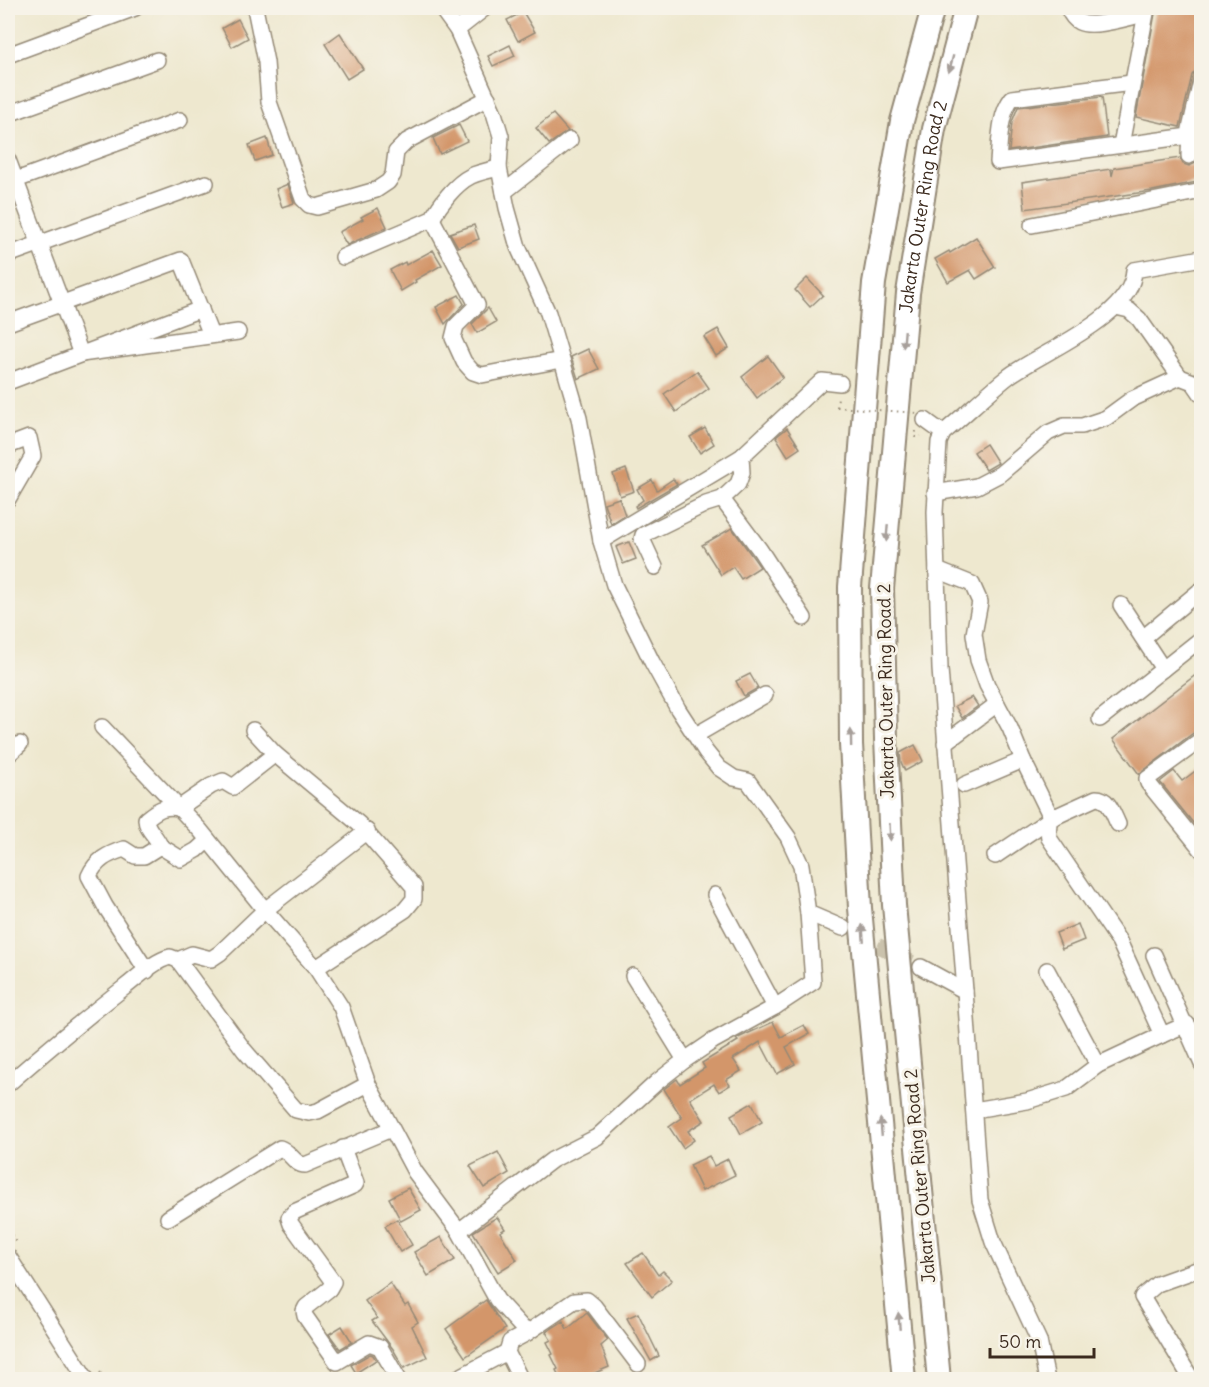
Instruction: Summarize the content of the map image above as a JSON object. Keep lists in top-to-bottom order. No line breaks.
{"streets":{"highway":["Jakarta Outer Ring Road 2"]},"scale_bar":"50 m"}
